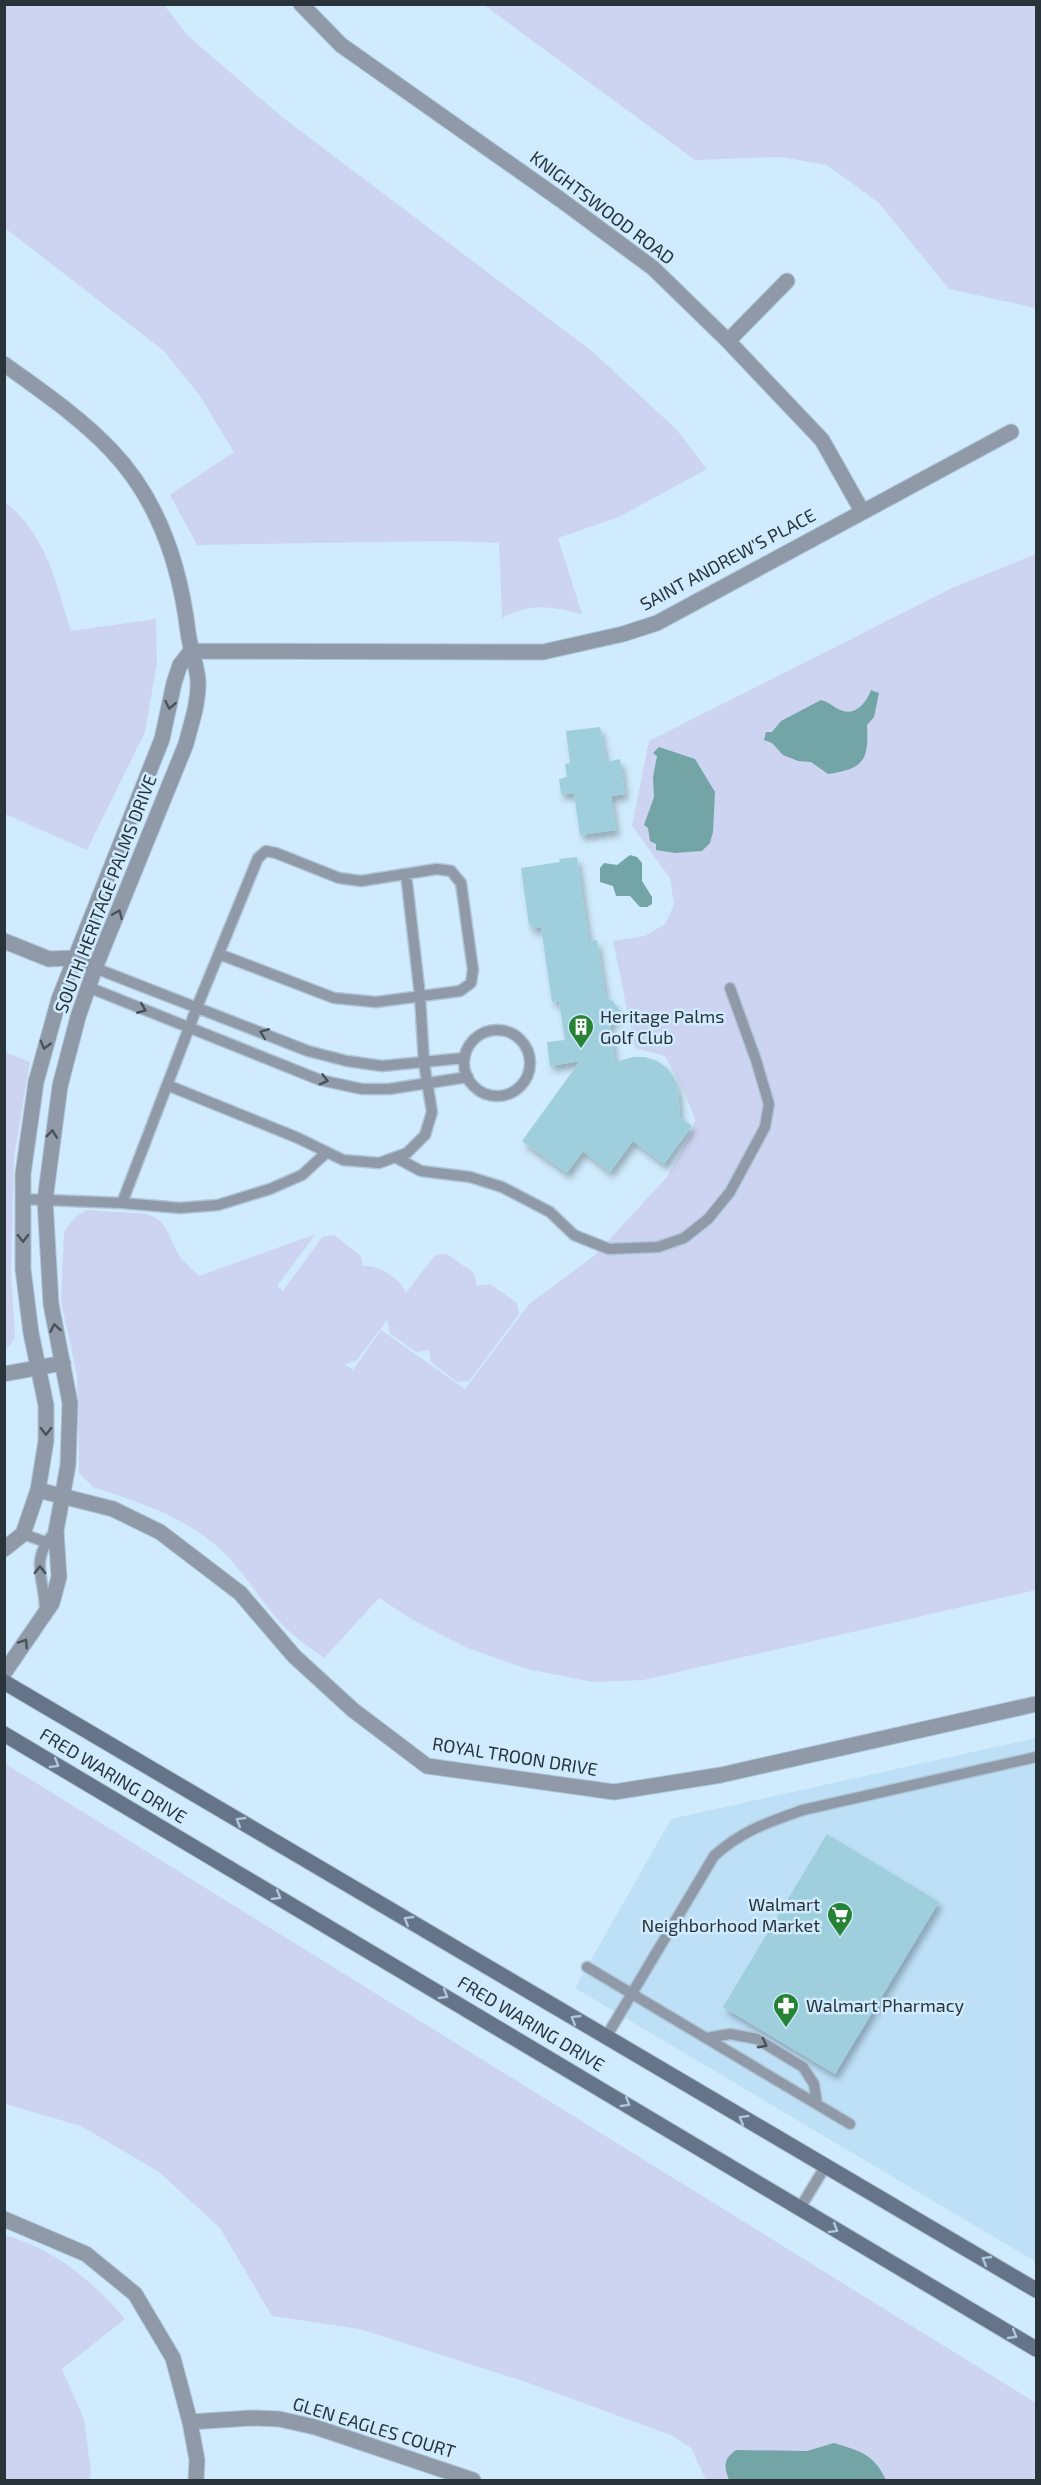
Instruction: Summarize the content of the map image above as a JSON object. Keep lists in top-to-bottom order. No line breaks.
{"streets":{"main road":["FRED WARING DRIVE"],"street":["KNIGHTSWOOD ROAD","SAINT ANDREW'S PLACE","SOUTH HERITAGE PALMS DRIVE","ROYAL TROON DRIVE","GLEN EAGLES COURT"]},"crossings":[["KNIGHTSWOOD ROAD","SAINT ANDREW'S PLACE"],["SAINT ANDREW'S PLACE","SOUTH HERITAGE PALMS DRIVE"],["SOUTH HERITAGE PALMS DRIVE","ROYAL TROON DRIVE"]],"places":{"building":["Heritage Palms Golf Club"],"supermarket":["Walmart Neighborhood Market"],"pharmacy":["Walmart Pharmacy"]}}
